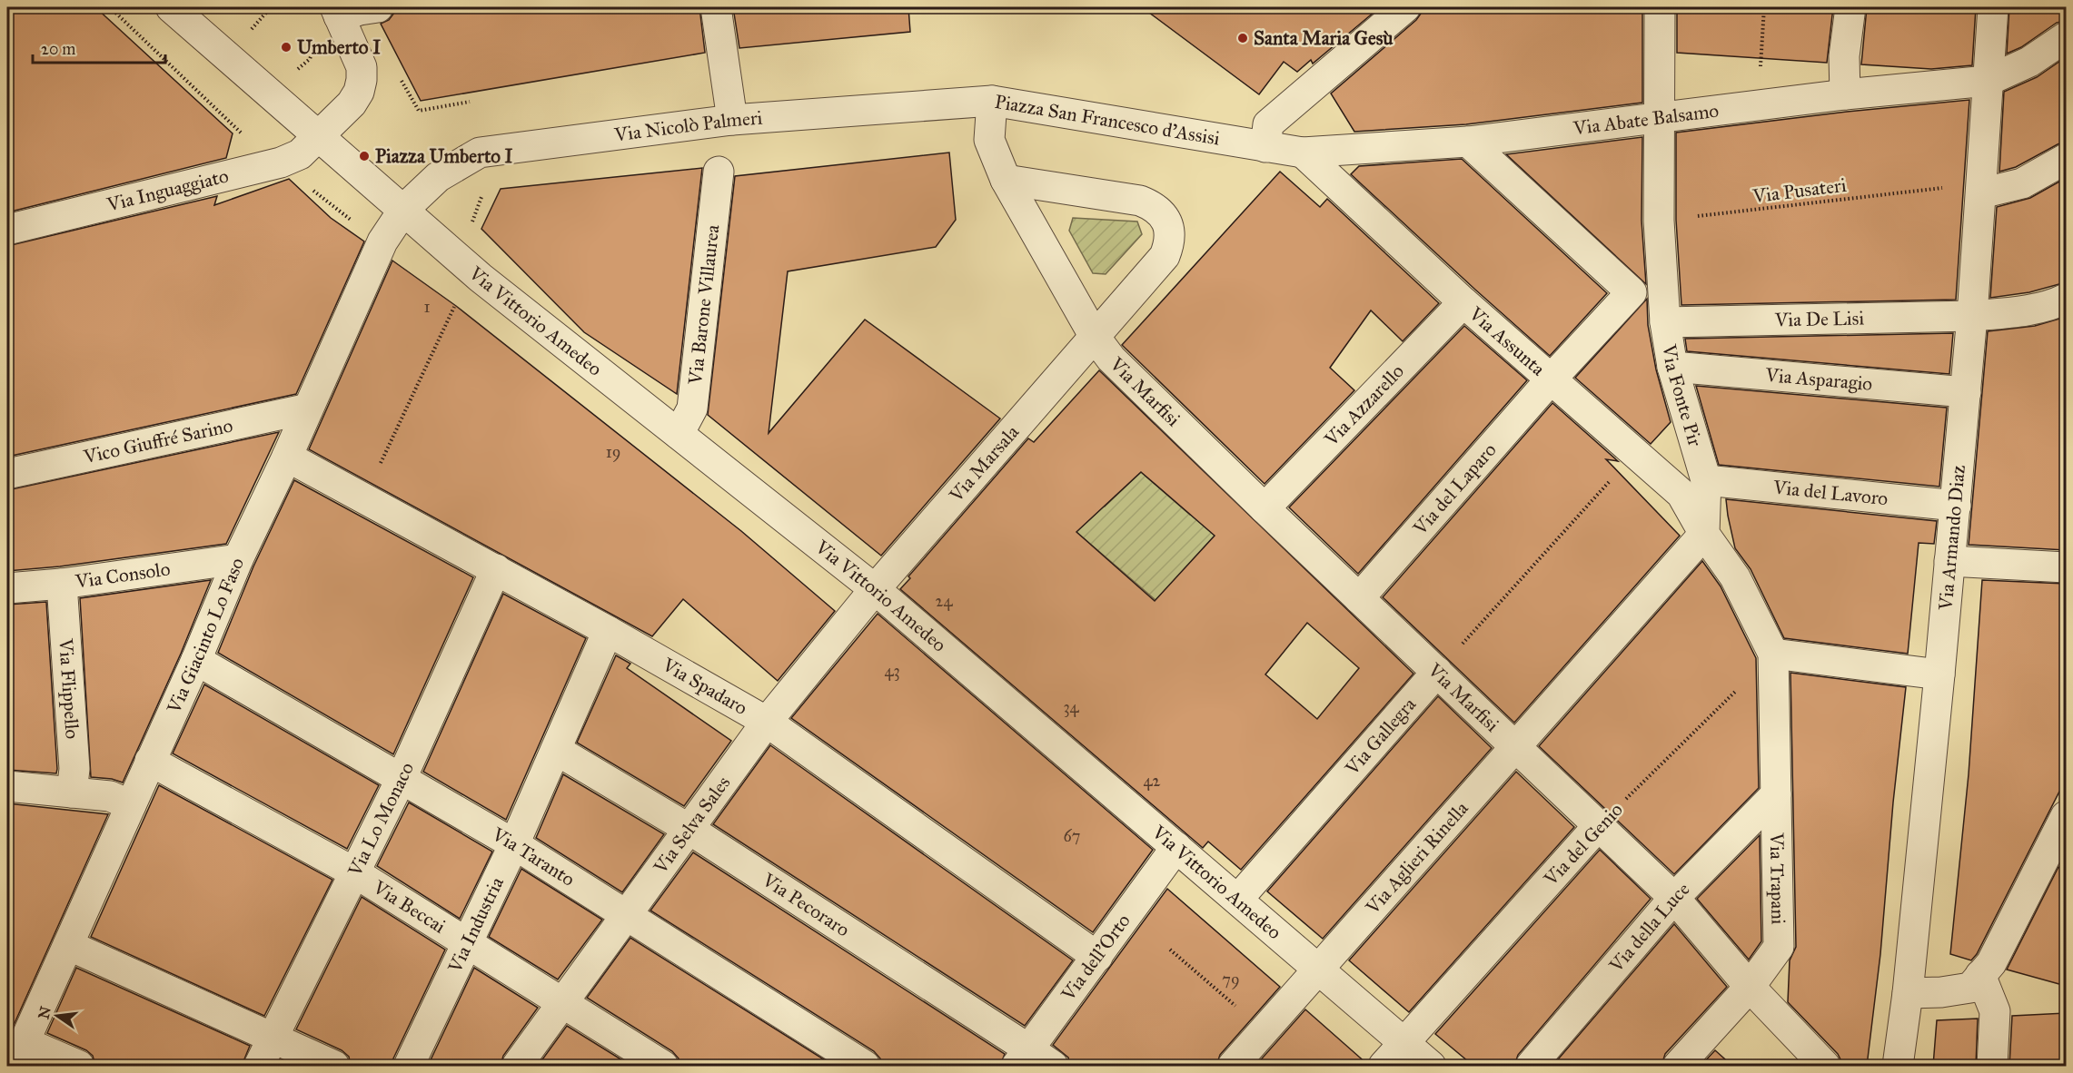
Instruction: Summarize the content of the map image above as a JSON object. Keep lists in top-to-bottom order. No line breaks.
{"streets":{"street":["Via Abate Balsamo","Piazza San Francesco d'Assisi","Via Nicolò Palmeri","Via Inguaggiato","Via Barone Villaurea","Via De Lisi","Via Vittorio Amedeo","Via Assunta","Via Asparagio","Via Marfisi","Via Fonte Pir","Via Azzarello","Vico Giuffré Sarino","Via Marsala","Via del Laparo","Via del Lavoro","Via Armando Diaz","Via Consolo","Via Giacinto Lo Faso","Via Spadaro","Via Flippello","Via Gallegra","Via Lo Monaco","Via Selva Sales","Via del Genio","Via Taranto","Via Aglieri Rinella","Via Trapani","Via Pecoraro","Via Beccai","Via Industria","Via della Luce","Via dell'Orto"],"path":["Via Pusateri"]},"crossings":[["Via Abate Balsamo","Piazza San Francesco d'Assisi"],["Via Abate Balsamo","Via Assunta"],["Via Abate Balsamo","Via Fonte Pir"],["Via Abate Balsamo","Via del Laparo"],["Via Abate Balsamo","Via Armando Diaz"],["Piazza San Francesco d'Assisi","Via Nicolò Palmeri"],["Piazza San Francesco d'Assisi","Via Assunta"],["Piazza San Francesco d'Assisi","Via Marfisi"],["Piazza San Francesco d'Assisi","Via Marsala"],["Via Nicolò Palmeri","Via Vittorio Amedeo"],["Via Nicolò Palmeri","Via Giacinto Lo Faso"],["Via Inguaggiato","Via Vittorio Amedeo"],["Via Pusateri","Via Fonte Pir"],["Via Barone Villaurea","Via Vittorio Amedeo"],["Via De Lisi","Via Fonte Pir"],["Via De Lisi","Via Armando Diaz"],["Via Vittorio Amedeo","Via Marsala"],["Via Vittorio Amedeo","Via Giacinto Lo Faso"],["Via Vittorio Amedeo","Via Gallegra"],["Via Vittorio Amedeo","Via Selva Sales"],["Via Vittorio Amedeo","Via del Genio"],["Via Vittorio Amedeo","Via Aglieri Rinella"],["Via Vittorio Amedeo","Via dell'Orto"],["Via Assunta","Via Fonte Pir"],["Via Assunta","Via Azzarello"],["Via Assunta","Via del Laparo"],["Via Assunta","Via Aglieri Rinella"],["Via Asparagio","Via Fonte Pir"],["Via Asparagio","Via Armando Diaz"],["Via Marfisi","Via Azzarello"],["Via Marfisi","Via Marsala"],["Via Marfisi","Via del Laparo"],["Via Marfisi","Via Gallegra"],["Via Marfisi","Via del Genio"],["Via Marfisi","Via Aglieri Rinella"],["Via Marfisi","Via Trapani"],["Via Marfisi","Via della Luce"],["Via Fonte Pir","Via del Lavoro"],["Via Fonte Pir","Via Aglieri Rinella"],["Vico Giuffré Sarino","Via Giacinto Lo Faso"],["Via Marsala","Via Selva Sales"],["Via del Lavoro","Via Armando Diaz"],["Via Consolo","Via Giacinto Lo Faso"],["Via Consolo","Via Flippello"],["Via Giacinto Lo Faso","Via Spadaro"],["Via Giacinto Lo Faso","Via Taranto"],["Via Giacinto Lo Faso","Via Beccai"],["Via Spadaro","Via Lo Monaco"],["Via Spadaro","Via Selva Sales"],["Via Spadaro","Via Industria"],["Via Spadaro","Via dell'Orto"],["Via Lo Monaco","Via Taranto"],["Via Lo Monaco","Via Beccai"],["Via Selva Sales","Via Taranto"],["Via Selva Sales","Via Pecoraro"],["Via Selva Sales","Via Beccai"],["Via del Genio","Via Trapani"],["Via Taranto","Via Industria"],["Via Trapani","Via della Luce"],["Via Pecoraro","Via Industria"],["Via Pecoraro","Via dell'Orto"],["Via Beccai","Via Industria"]],"places":["Santa Maria Gesù","Umberto I","Piazza Umberto I"],"house_numbers":["1","19","24","43","34","42","67","79"],"scale_bar":"20 m","north":"left"}
